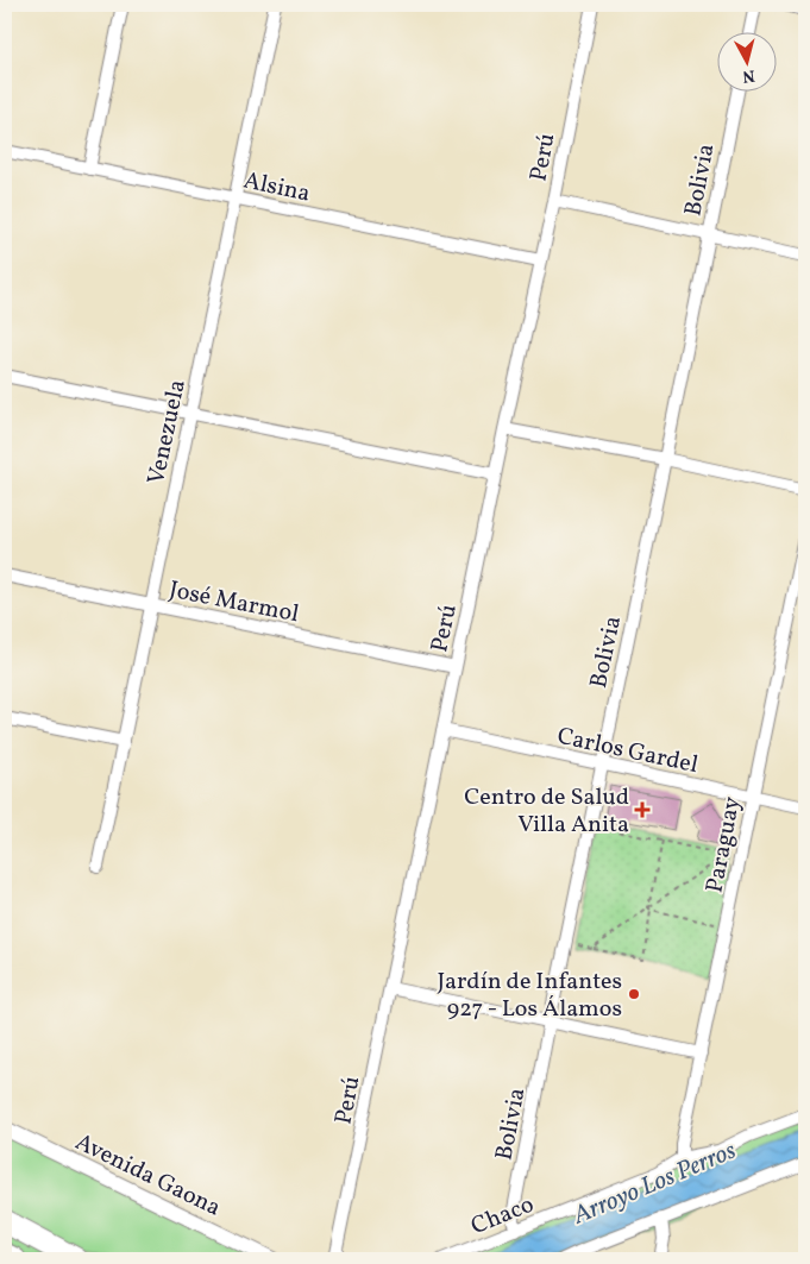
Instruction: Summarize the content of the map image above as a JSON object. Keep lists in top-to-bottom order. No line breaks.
{"streets":{"street":["Perú","Bolivia","Alsina","Venezuela","José Marmol","Carlos Gardel","Paraguay","Avenida Gaona","Chaco"]},"crossings":[["Perú","Alsina"],["Perú","José Marmol"],["Perú","Carlos Gardel"],["Bolivia","Carlos Gardel"],["Bolivia","Chaco"],["Alsina","Venezuela"],["Venezuela","José Marmol"],["Carlos Gardel","Paraguay"],["Paraguay","Chaco"]],"water":["Arroyo Los Perros"],"places":{"health":["Centro de Salud Villa Anita"],"other":["Jardín de Infantes 927 - Los Álamos"]},"north":"bottom"}
